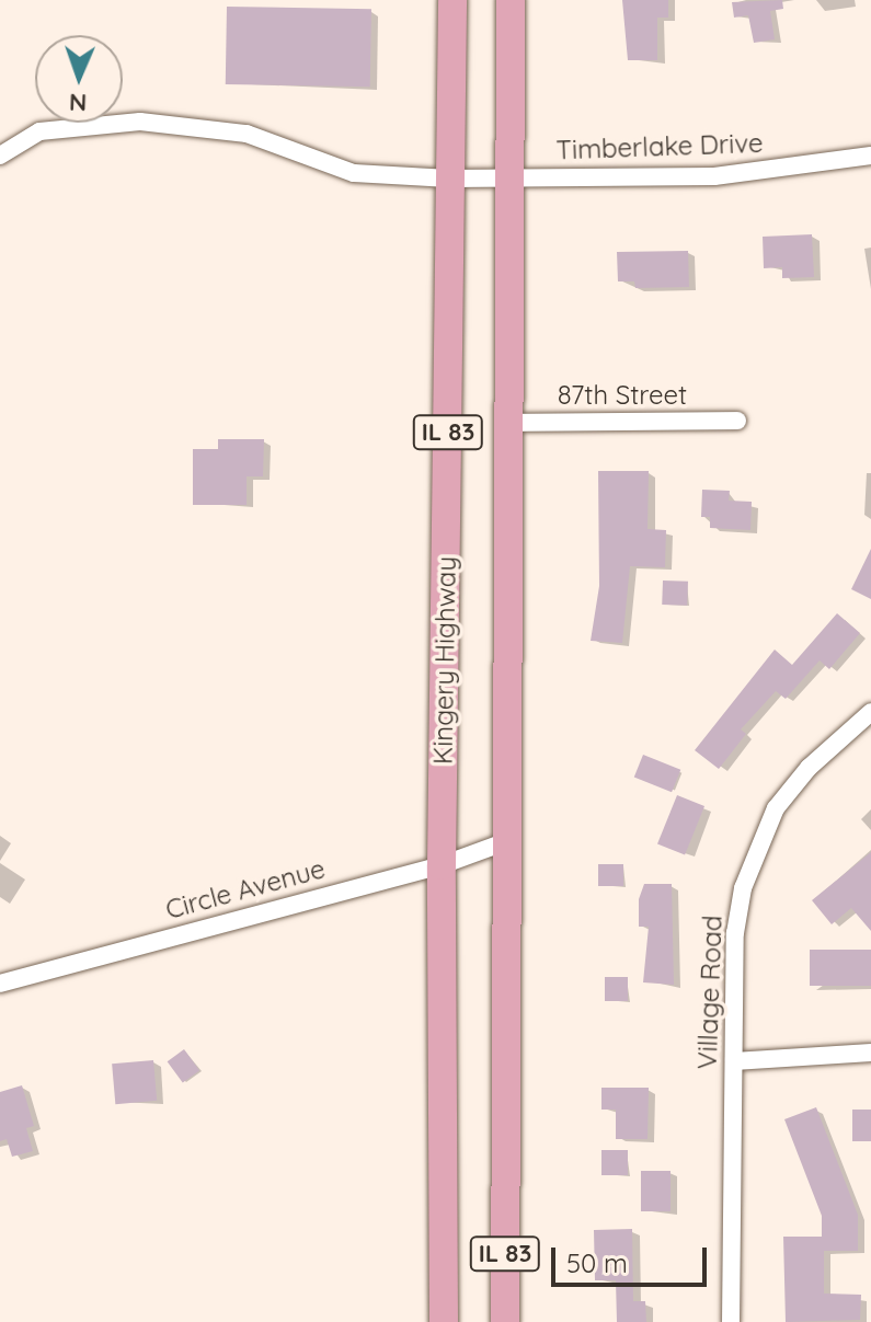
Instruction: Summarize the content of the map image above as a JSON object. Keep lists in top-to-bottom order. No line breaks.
{"streets":{"main road":["IL 83","Kingery Highway"],"street":["Timberlake Drive","87th Street","Circle Avenue","Village Road"]},"crossings":[["Timberlake Drive","IL 83"],["Timberlake Drive","Kingery Highway"],["87th Street","IL 83"],["IL 83","Circle Avenue"],["Kingery Highway","Circle Avenue"]],"scale_bar":"50 m","north":"bottom"}
